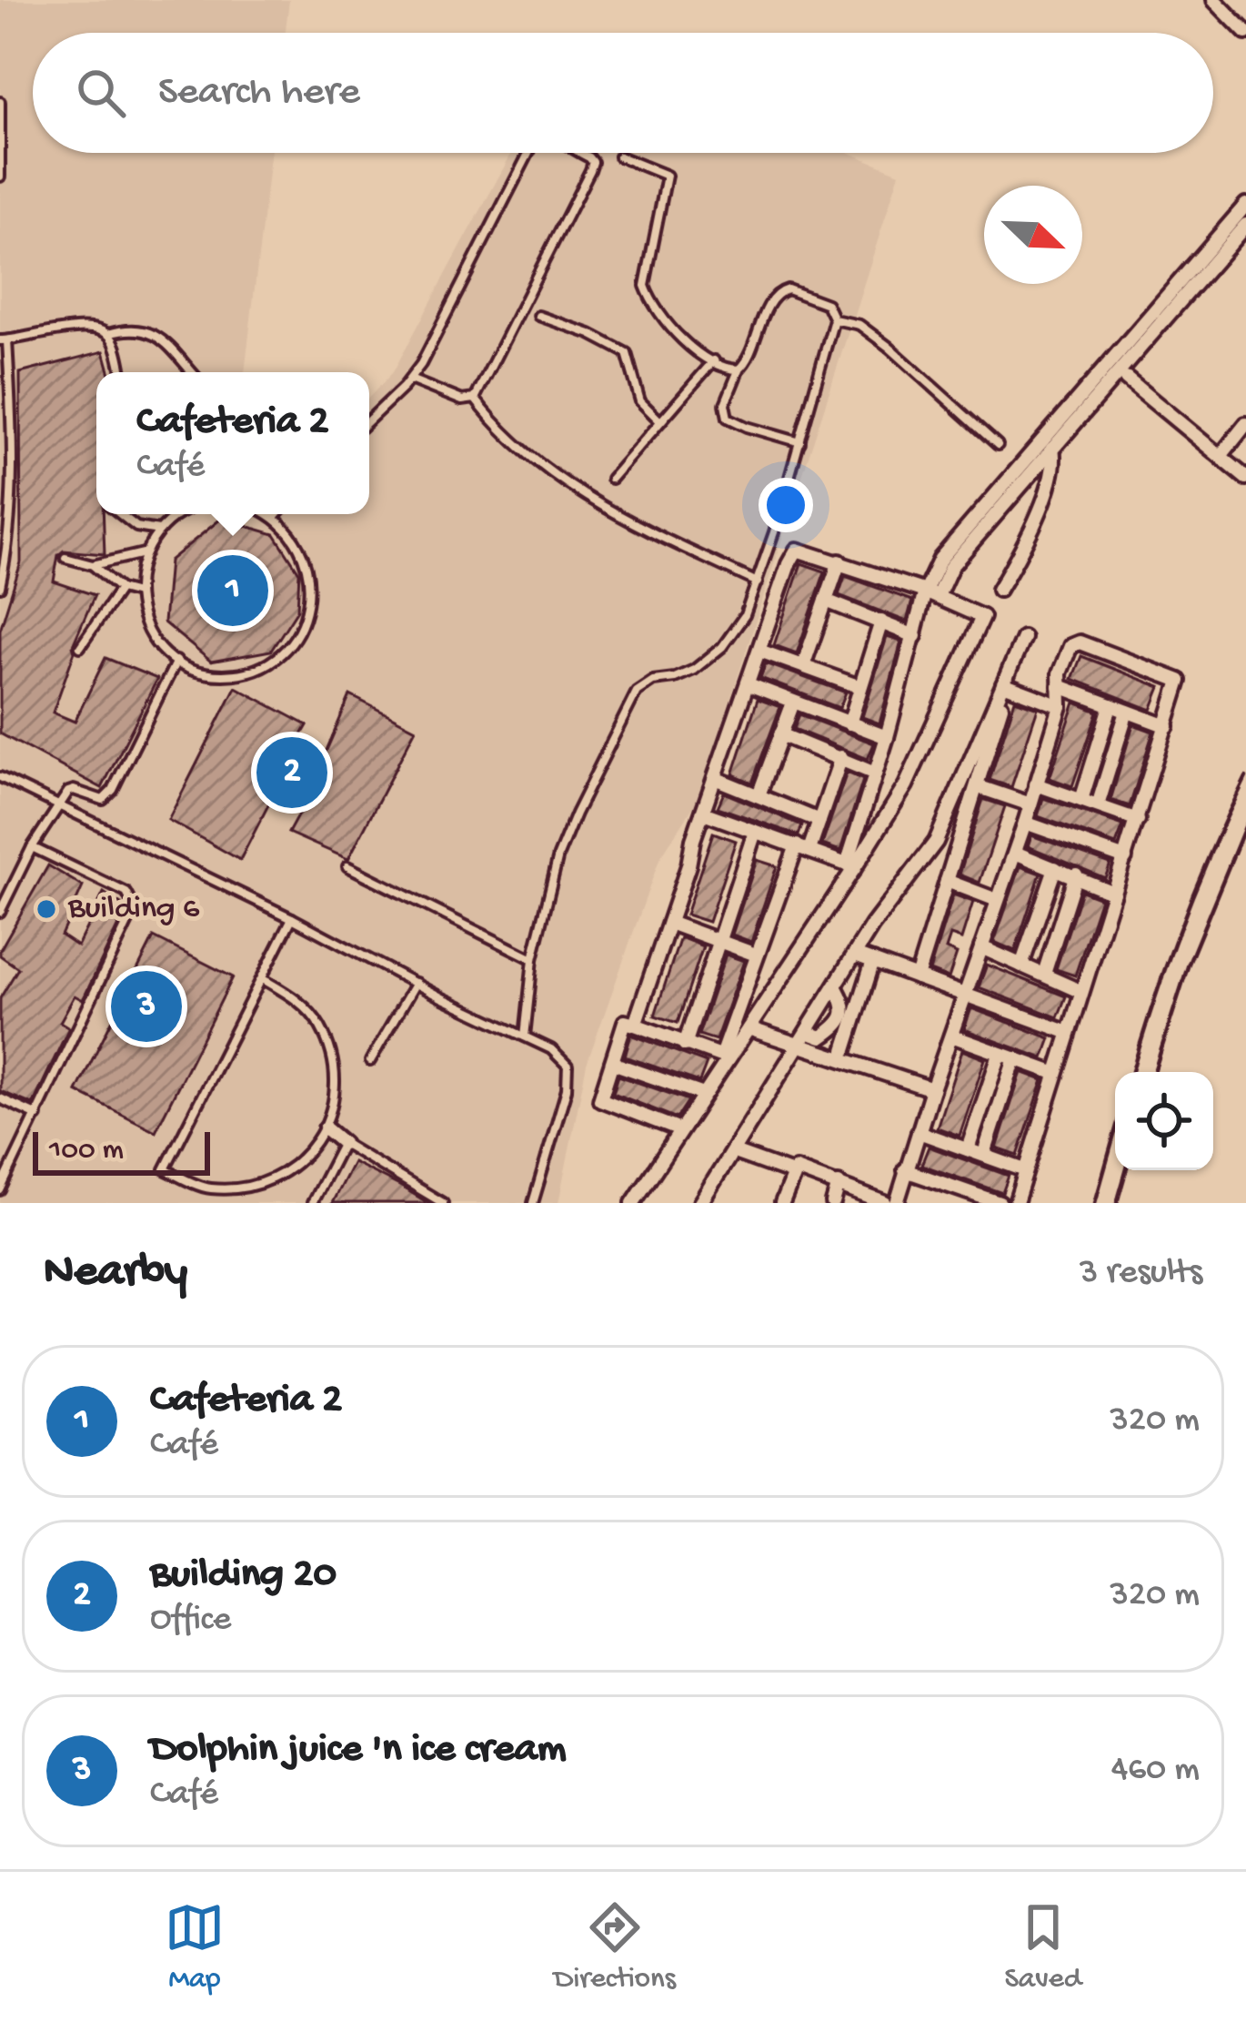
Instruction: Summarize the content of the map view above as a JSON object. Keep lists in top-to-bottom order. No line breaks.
{"places":["Building 6"],"scale_bar":"100 m","north":"bottom right","page":{"search":"Search here","popup":["Cafeteria 2","Café"],"pins":["1","2","3"],"scale":"100 m","heading":["Nearby","3 results"],"list":[{"mark":"1","name":"Cafeteria 2","note":"Café","value":"320 m"},{"mark":"2","name":"Building 20","note":"Office","value":"320 m"},{"mark":"3","name":"Dolphin juice 'n ice cream","note":"Café","value":"460 m"}],"nav":["Map","Directions","Saved"]}}
